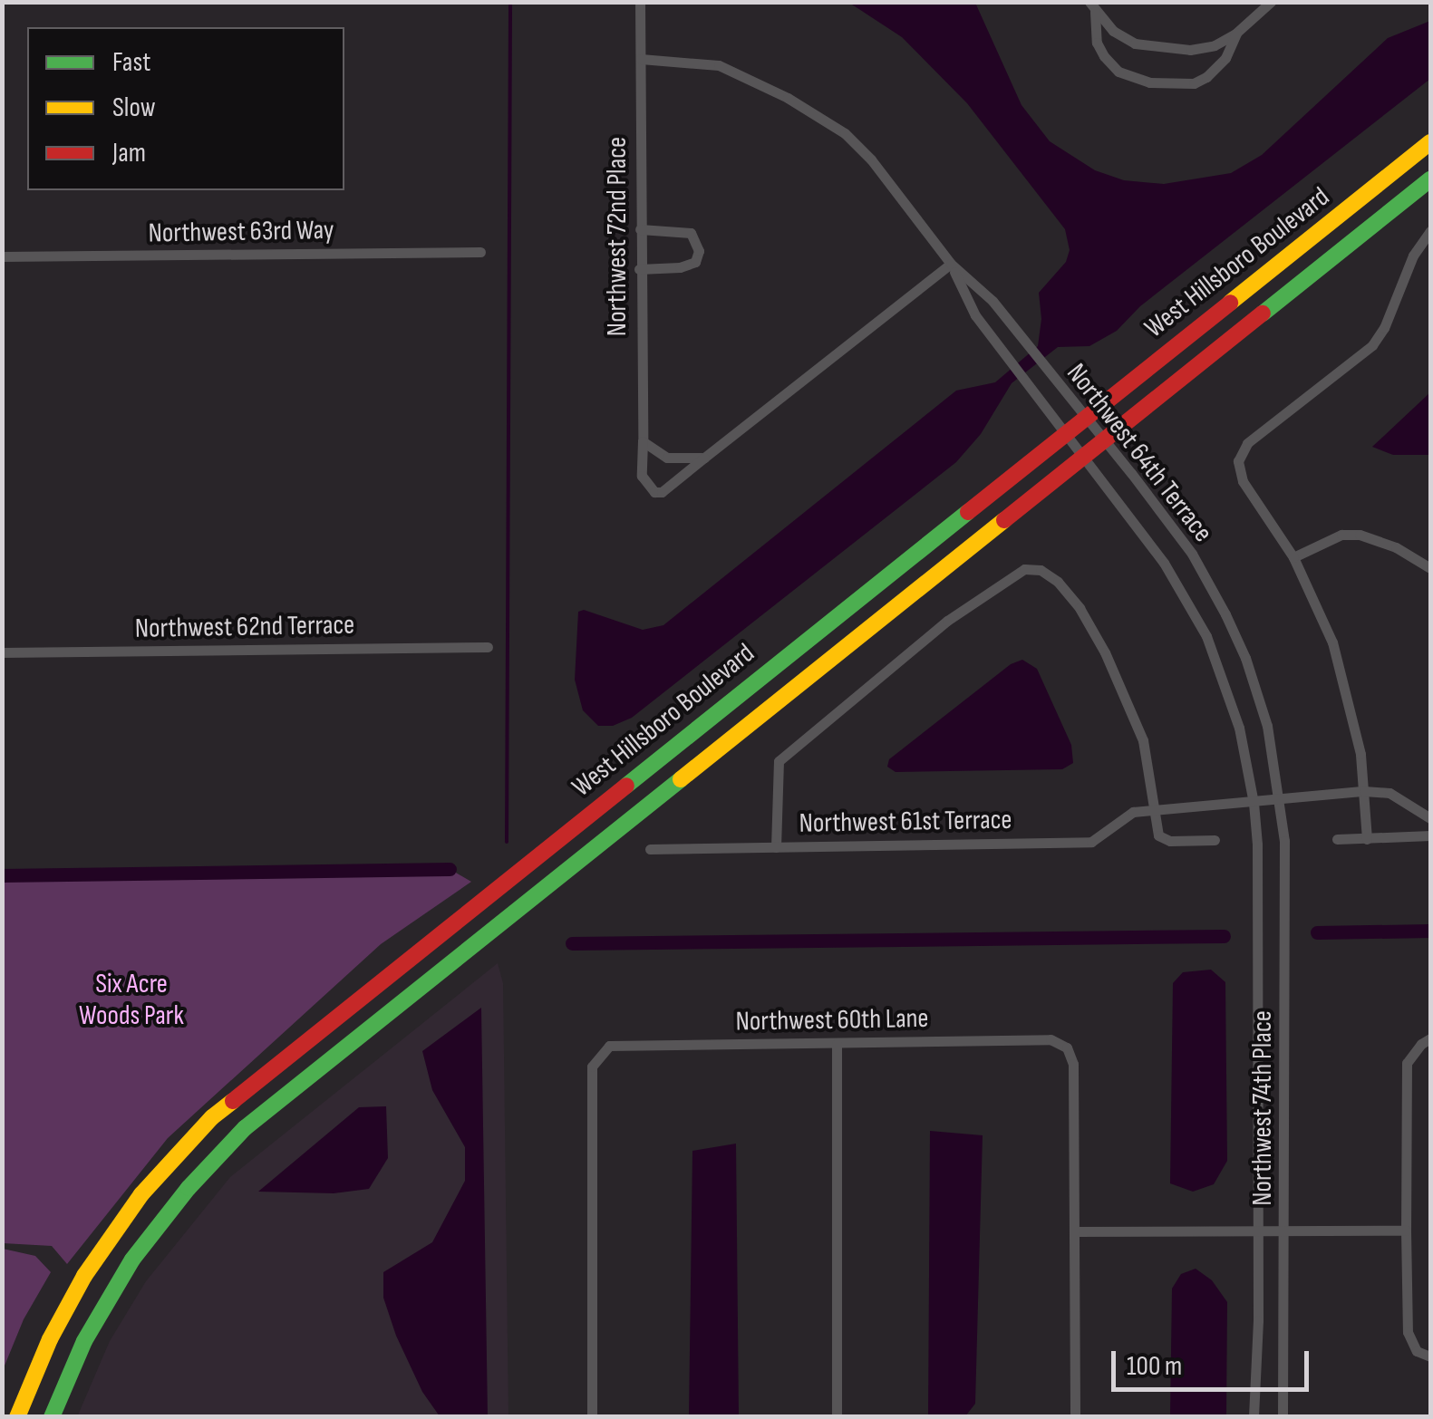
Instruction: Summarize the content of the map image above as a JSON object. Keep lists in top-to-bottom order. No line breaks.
{"streets":{"street":["Northwest 63rd Way","Northwest 72nd Place","West Hillsboro Boulevard","Northwest 64th Terrace","Northwest 62nd Terrace","Northwest 61st Terrace","Northwest 60th Lane","Northwest 74th Place"]},"crossings":[["Northwest 72nd Place","Northwest 64th Terrace"],["West Hillsboro Boulevard","Northwest 64th Terrace"],["Northwest 64th Terrace","Northwest 61st Terrace"],["Northwest 64th Terrace","Northwest 74th Place"],["Northwest 61st Terrace","Northwest 74th Place"]],"parks":["Six Acre Woods Park"],"legend":["Fast","Slow","Jam"],"scale_bar":"100 m"}
